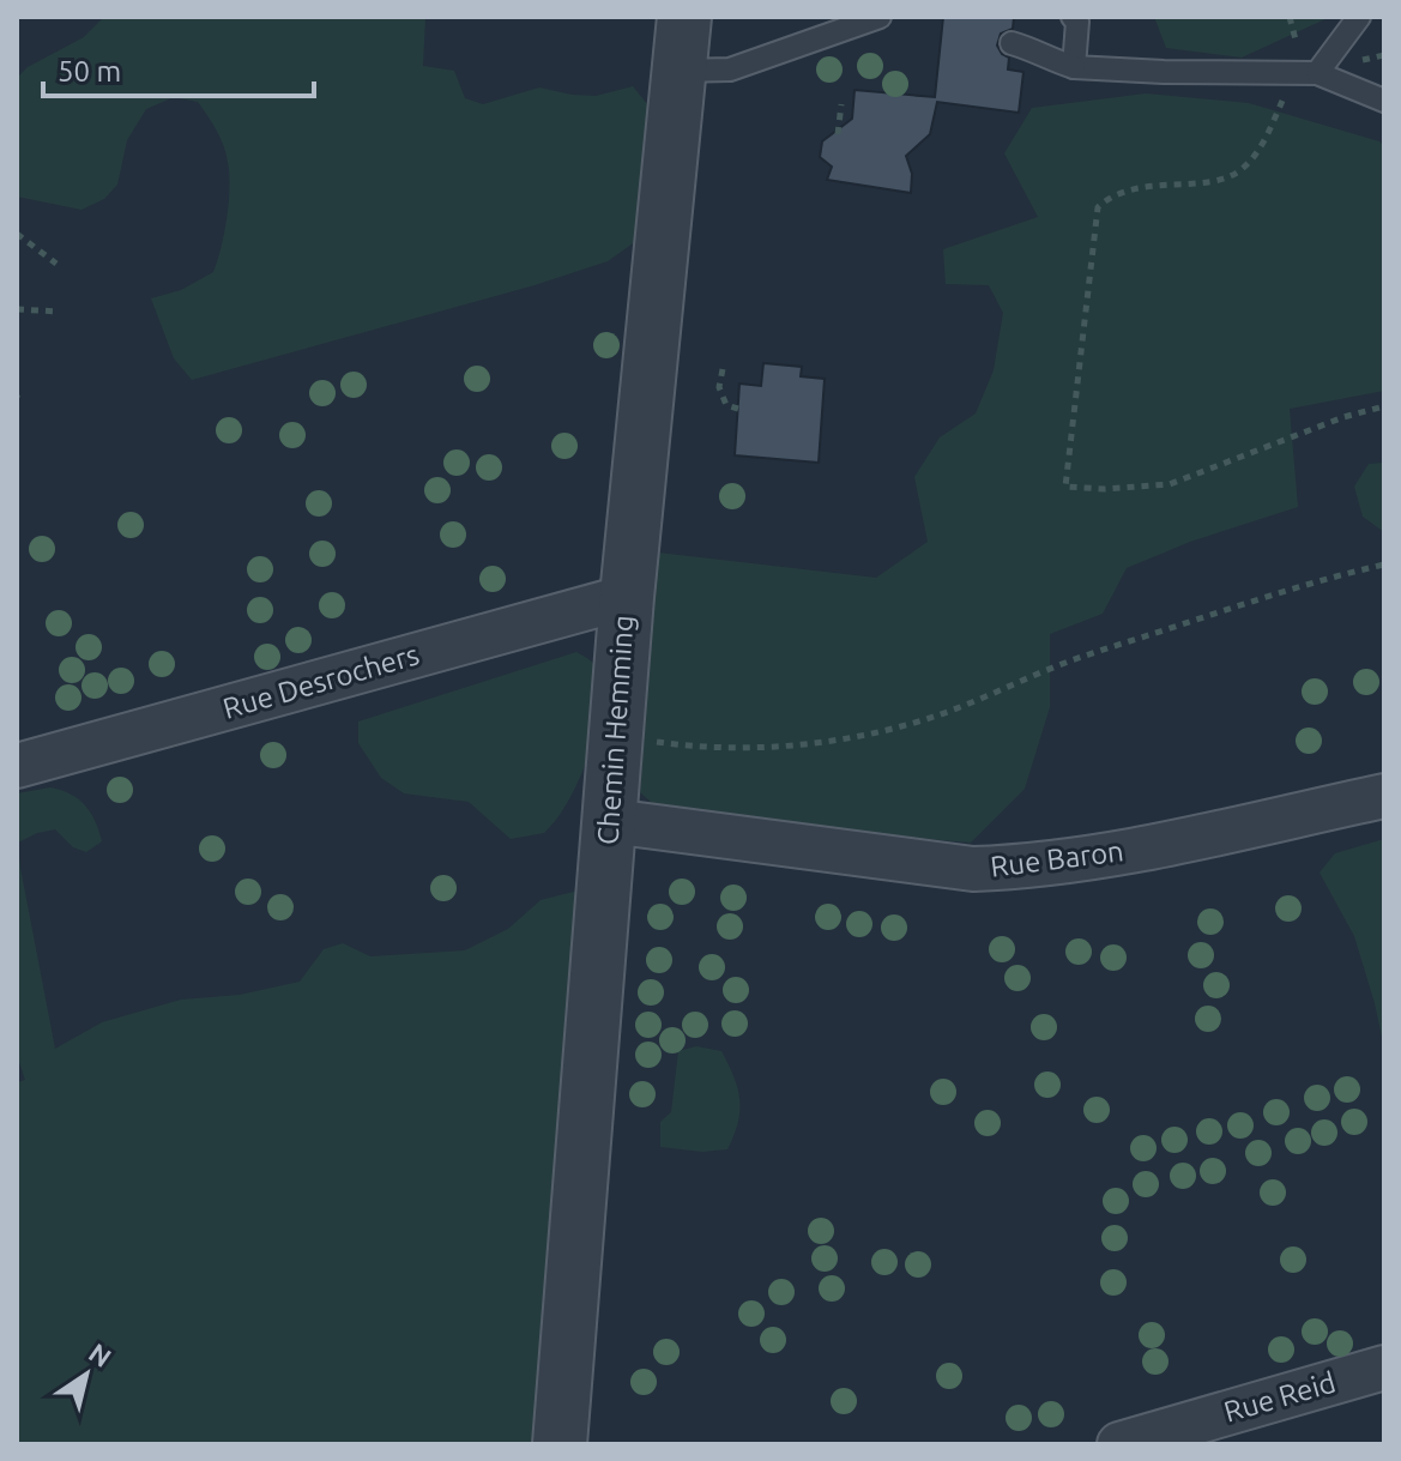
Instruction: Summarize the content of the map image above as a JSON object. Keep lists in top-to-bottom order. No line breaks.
{"streets":{"street":["Rue Desrochers","Chemin Hemming","Rue Baron","Rue Reid"]},"crossings":[["Rue Desrochers","Chemin Hemming"],["Chemin Hemming","Rue Baron"]],"scale_bar":"50 m","north":"top right"}
